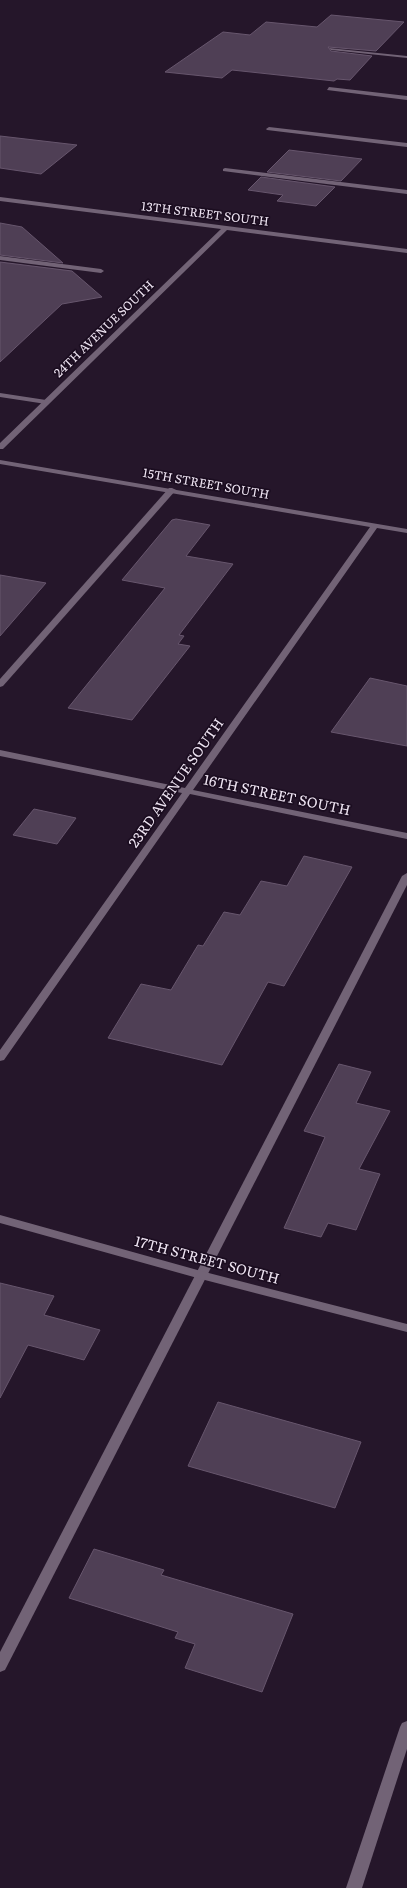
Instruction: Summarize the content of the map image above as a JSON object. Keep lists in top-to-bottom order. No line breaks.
{"streets":{"street":["13TH STREET SOUTH","24TH AVENUE SOUTH","15TH STREET SOUTH","23RD AVENUE SOUTH","16TH STREET SOUTH","17TH STREET SOUTH"]},"crossings":[["13TH STREET SOUTH","24TH AVENUE SOUTH"],["15TH STREET SOUTH","23RD AVENUE SOUTH"],["23RD AVENUE SOUTH","16TH STREET SOUTH"]]}
